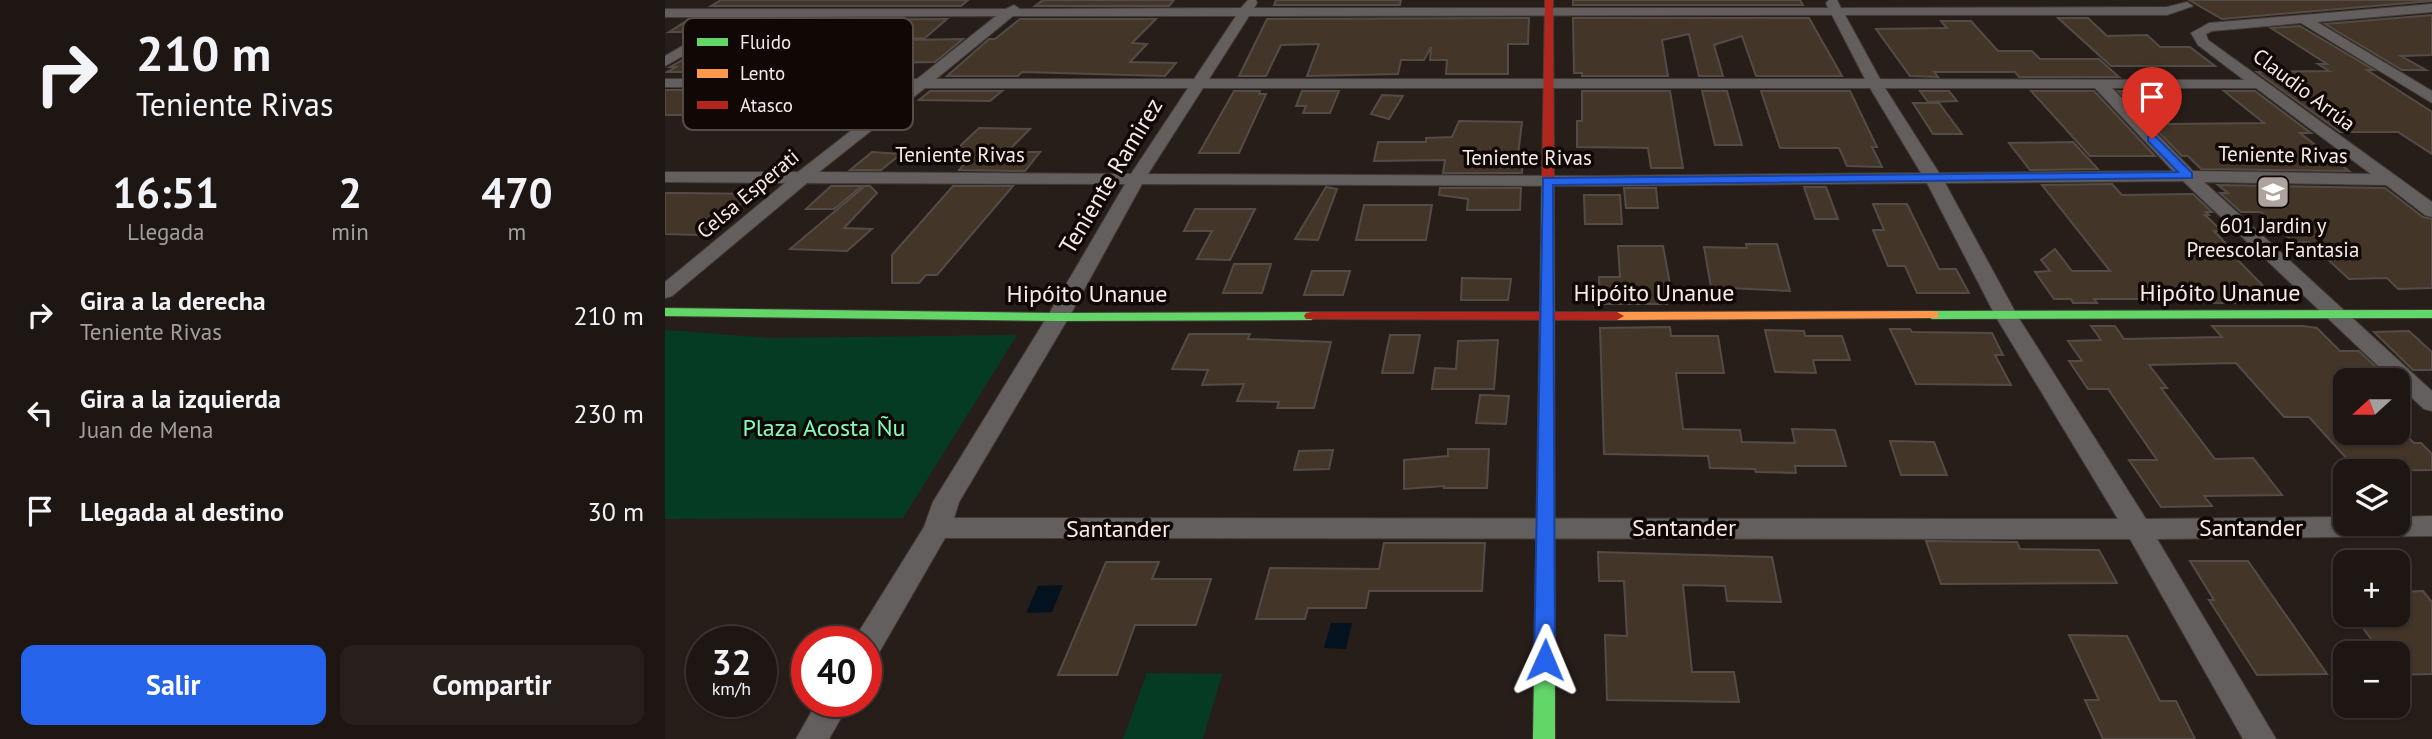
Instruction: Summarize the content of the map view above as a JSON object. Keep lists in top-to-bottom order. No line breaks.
{"streets":{"street":["Claudio Arrúa","Teniente Rivas","Teniente Ramirez","Celsa Esperati","Hipóito Unanue","Santander"]},"crossings":[["Claudio Arrúa","Teniente Rivas"],["Teniente Rivas","Teniente Ramirez"],["Teniente Rivas","Celsa Esperati"],["Teniente Ramirez","Hipóito Unanue"],["Teniente Ramirez","Santander"]],"parks":["Plaza Acosta Ñu"],"places":{"school or university":["601 Jardin y Preescolar Fantasia"]},"legend":["Fluido","Lento","Atasco"],"north":"left","page":{"turn":["210 m","Teniente Rivas"],"eta":["16:51","Llegada","2","min","470","m"],"list":[{"name":"Gira a la derecha","note":"Teniente Rivas","value":"210 m"},{"name":"Gira a la izquierda","note":"Juan de Mena","value":"230 m"},{"name":"Llegada al destino","value":"30 m"}],"map_buttons":["+","−"],"speed":"32 km/h","limit":"40","buttons":["Salir","Compartir"]}}
